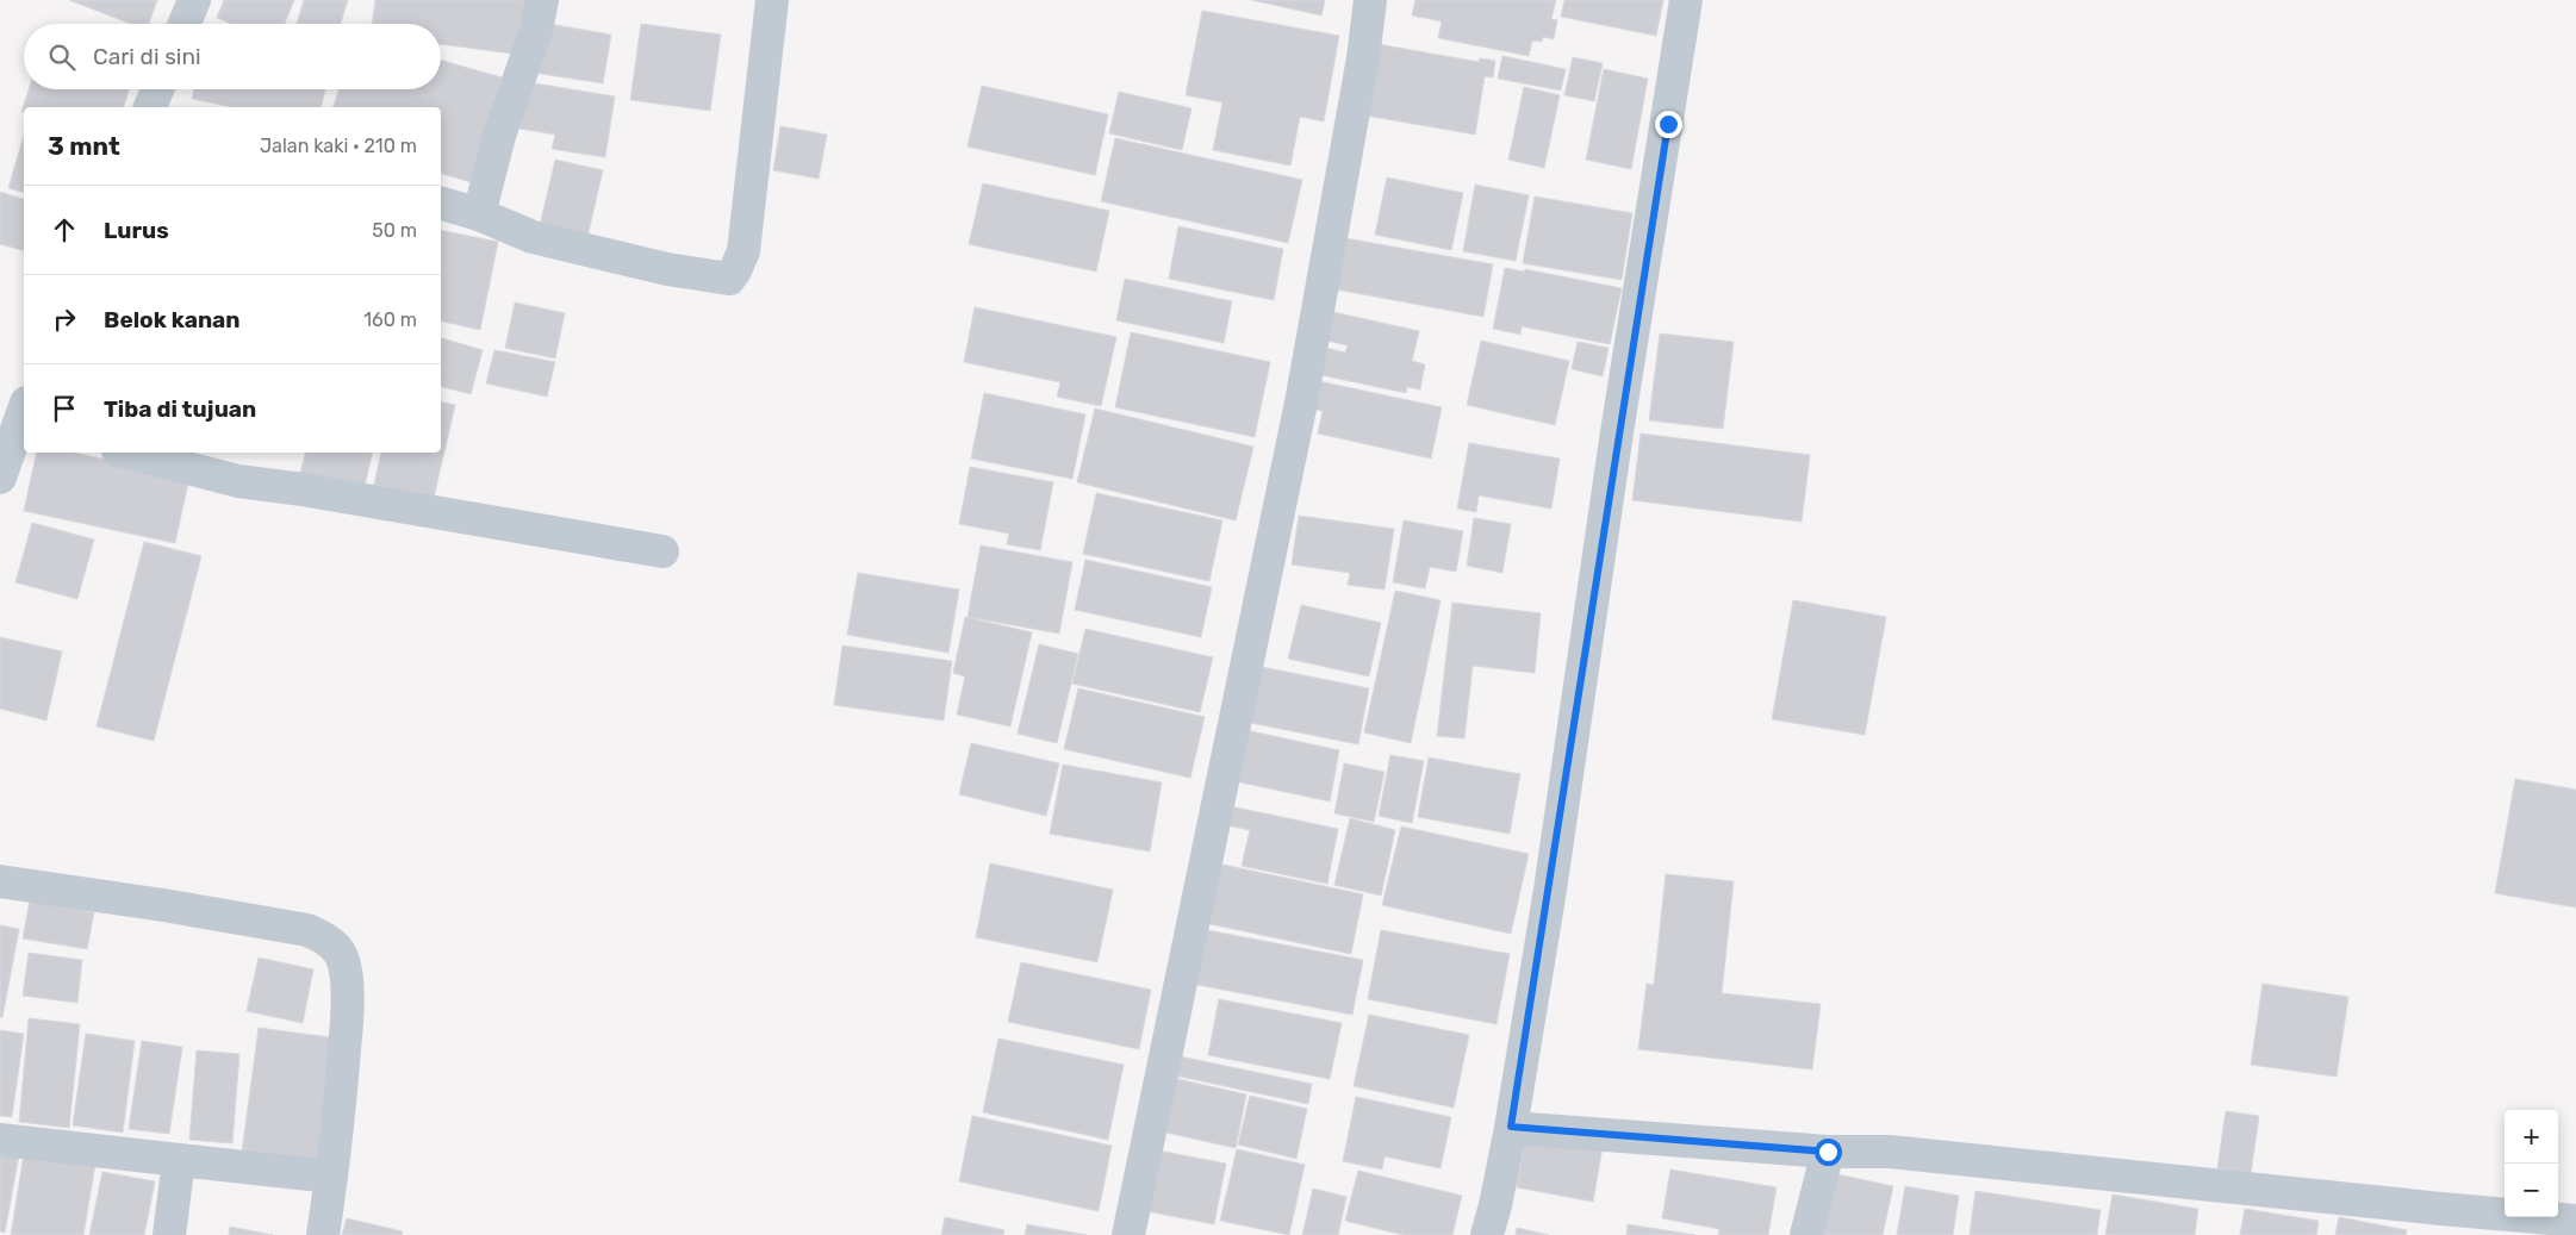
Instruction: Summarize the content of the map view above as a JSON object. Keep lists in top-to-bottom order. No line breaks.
{"page":{"search":"Cari di sini","heading":["3 mnt","Jalan kaki · 210 m"],"list":[["Lurus","50 m"],["Belok kanan","160 m"],"Tiba di tujuan"],"map_buttons":["+","−"]}}
